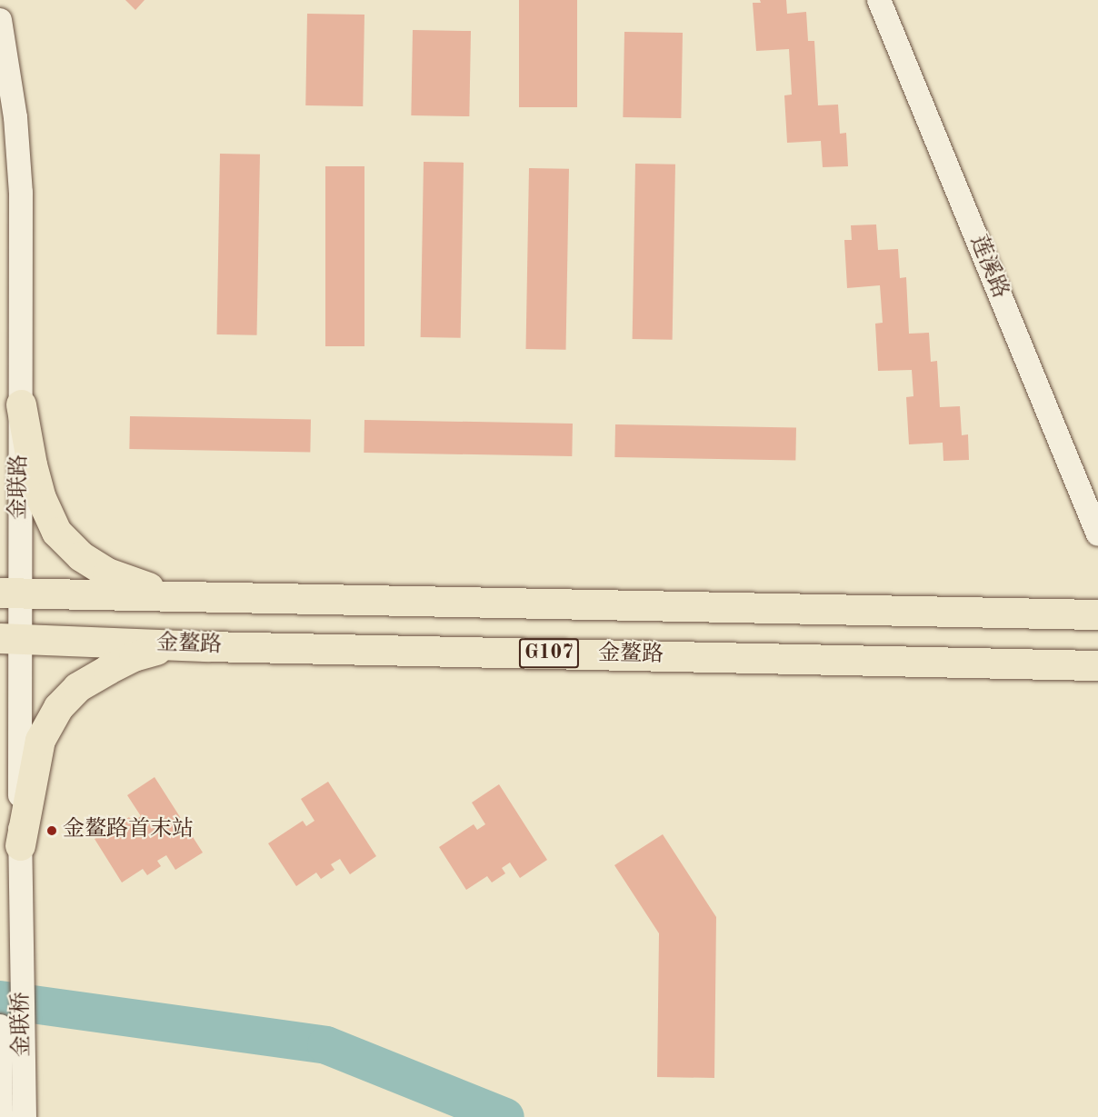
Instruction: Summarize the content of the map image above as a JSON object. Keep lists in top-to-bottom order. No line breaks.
{"streets":{"highway":["金鳌路","G107"],"street":["莲溪路","金联路","金联桥"]},"crossings":[["金联路","金鳌路"],["金联路","G107"],["金联路","金联桥"]],"places":["金鳌路首末站"]}
